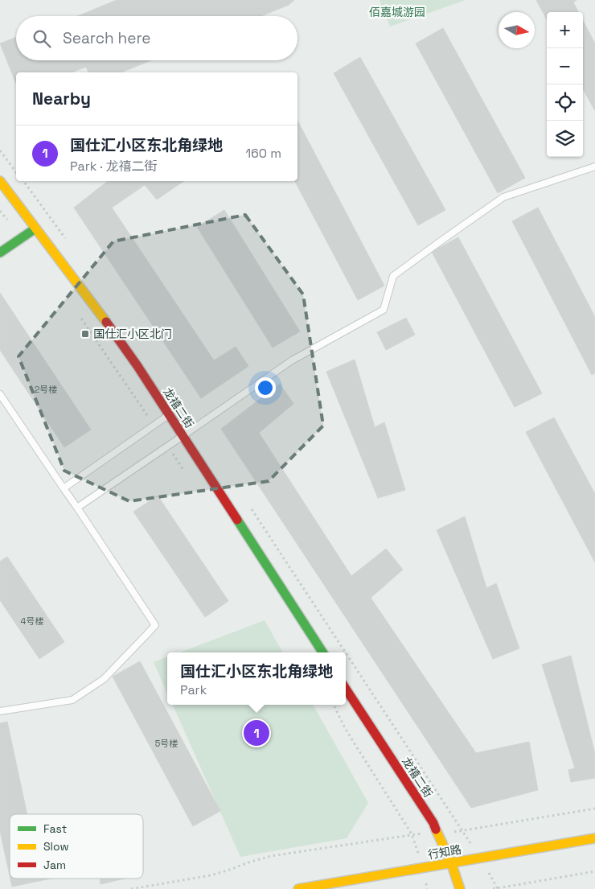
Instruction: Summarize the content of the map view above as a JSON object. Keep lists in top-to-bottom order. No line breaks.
{"streets":{"street":["龙禧二街","行知路"]},"crossings":[["龙禧二街","行知路"]],"parks":["佰嘉城游园"],"places":{"transit":["国仕汇小区北门"]},"house_numbers":["2号楼","4号楼","5号楼"],"legend":["Fast","Slow","Jam"],"north":"right","page":{"map_buttons":["+","−"],"search":"Search here","heading":"Nearby","list":[{"mark":"1","name":"国仕汇小区东北角绿地","note":"Park · 龙禧二街","value":"160 m"}],"popup":["国仕汇小区东北角绿地","Park"],"pins":"1"}}
